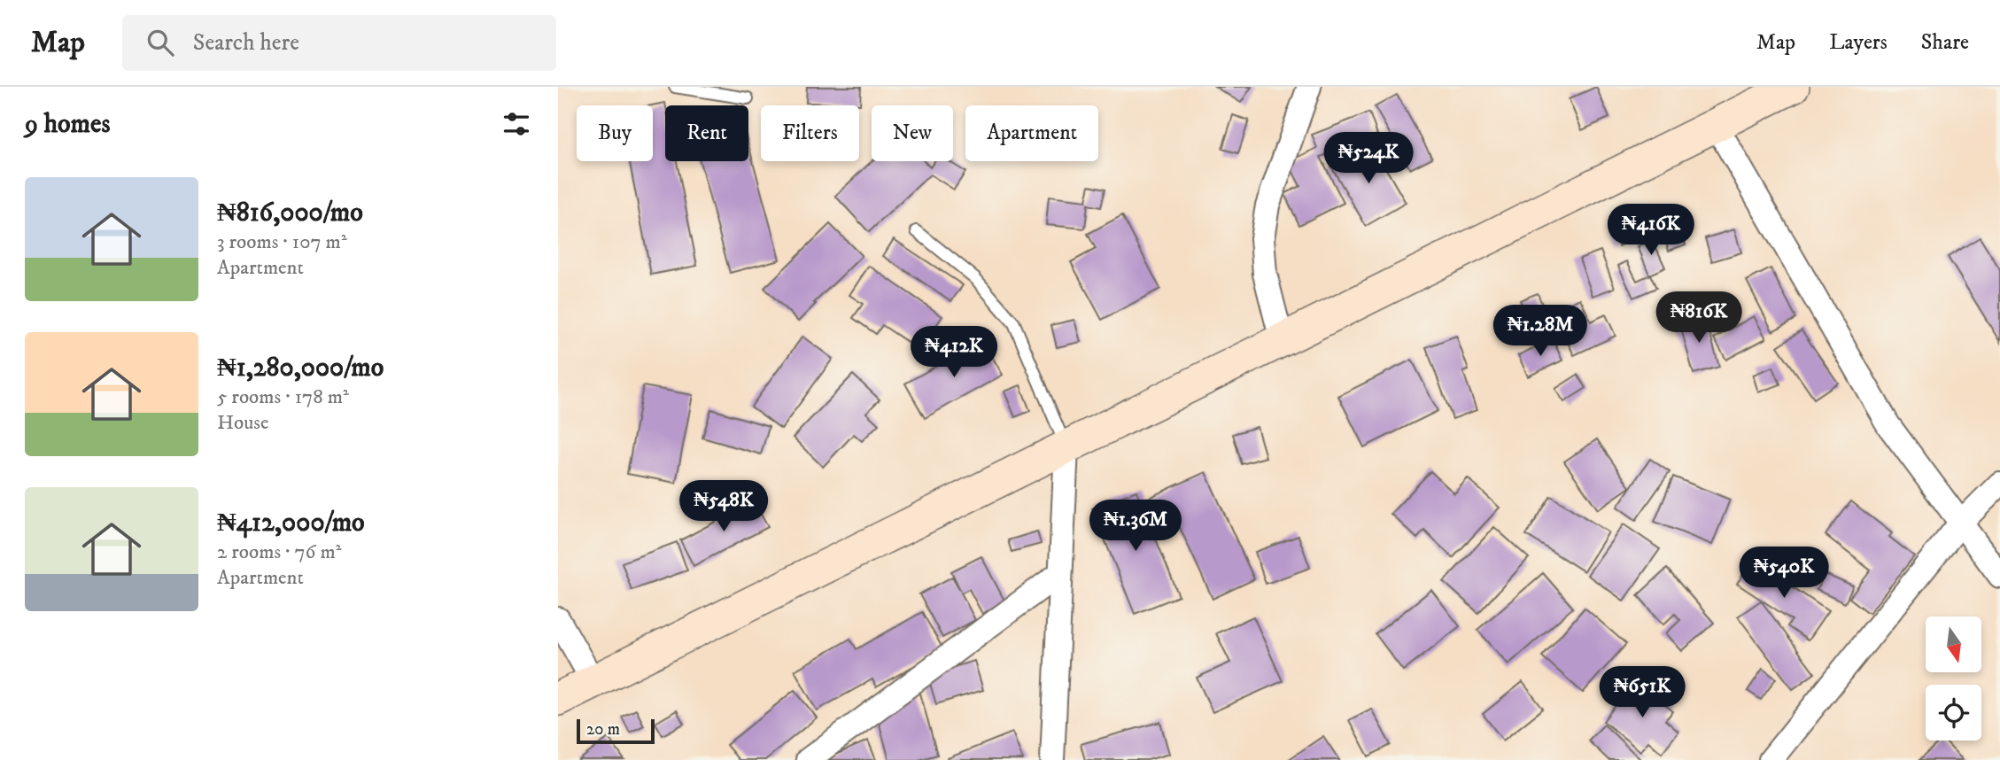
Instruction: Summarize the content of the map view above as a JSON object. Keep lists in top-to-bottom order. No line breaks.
{"scale_bar":"20 m","north":"bottom","page":{"header":"Map","search":"Search here","nav":["Map","Layers","Share"],"heading":"9 homes","chip":["Buy","Rent","Filters","New","Apartment"],"price":["₦524K","₦416K","₦816K","₦1.28M","₦412K","₦548K","₦1.36M","₦540K","₦651K"],"list":[{"name":"₦816,000/mo","note":"3 rooms · 107 m² · Apartment"},{"name":"₦1,280,000/mo","note":"5 rooms · 178 m² · House"},{"name":"₦412,000/mo","note":"2 rooms · 76 m² · Apartment"}],"scale":"20 m"}}
